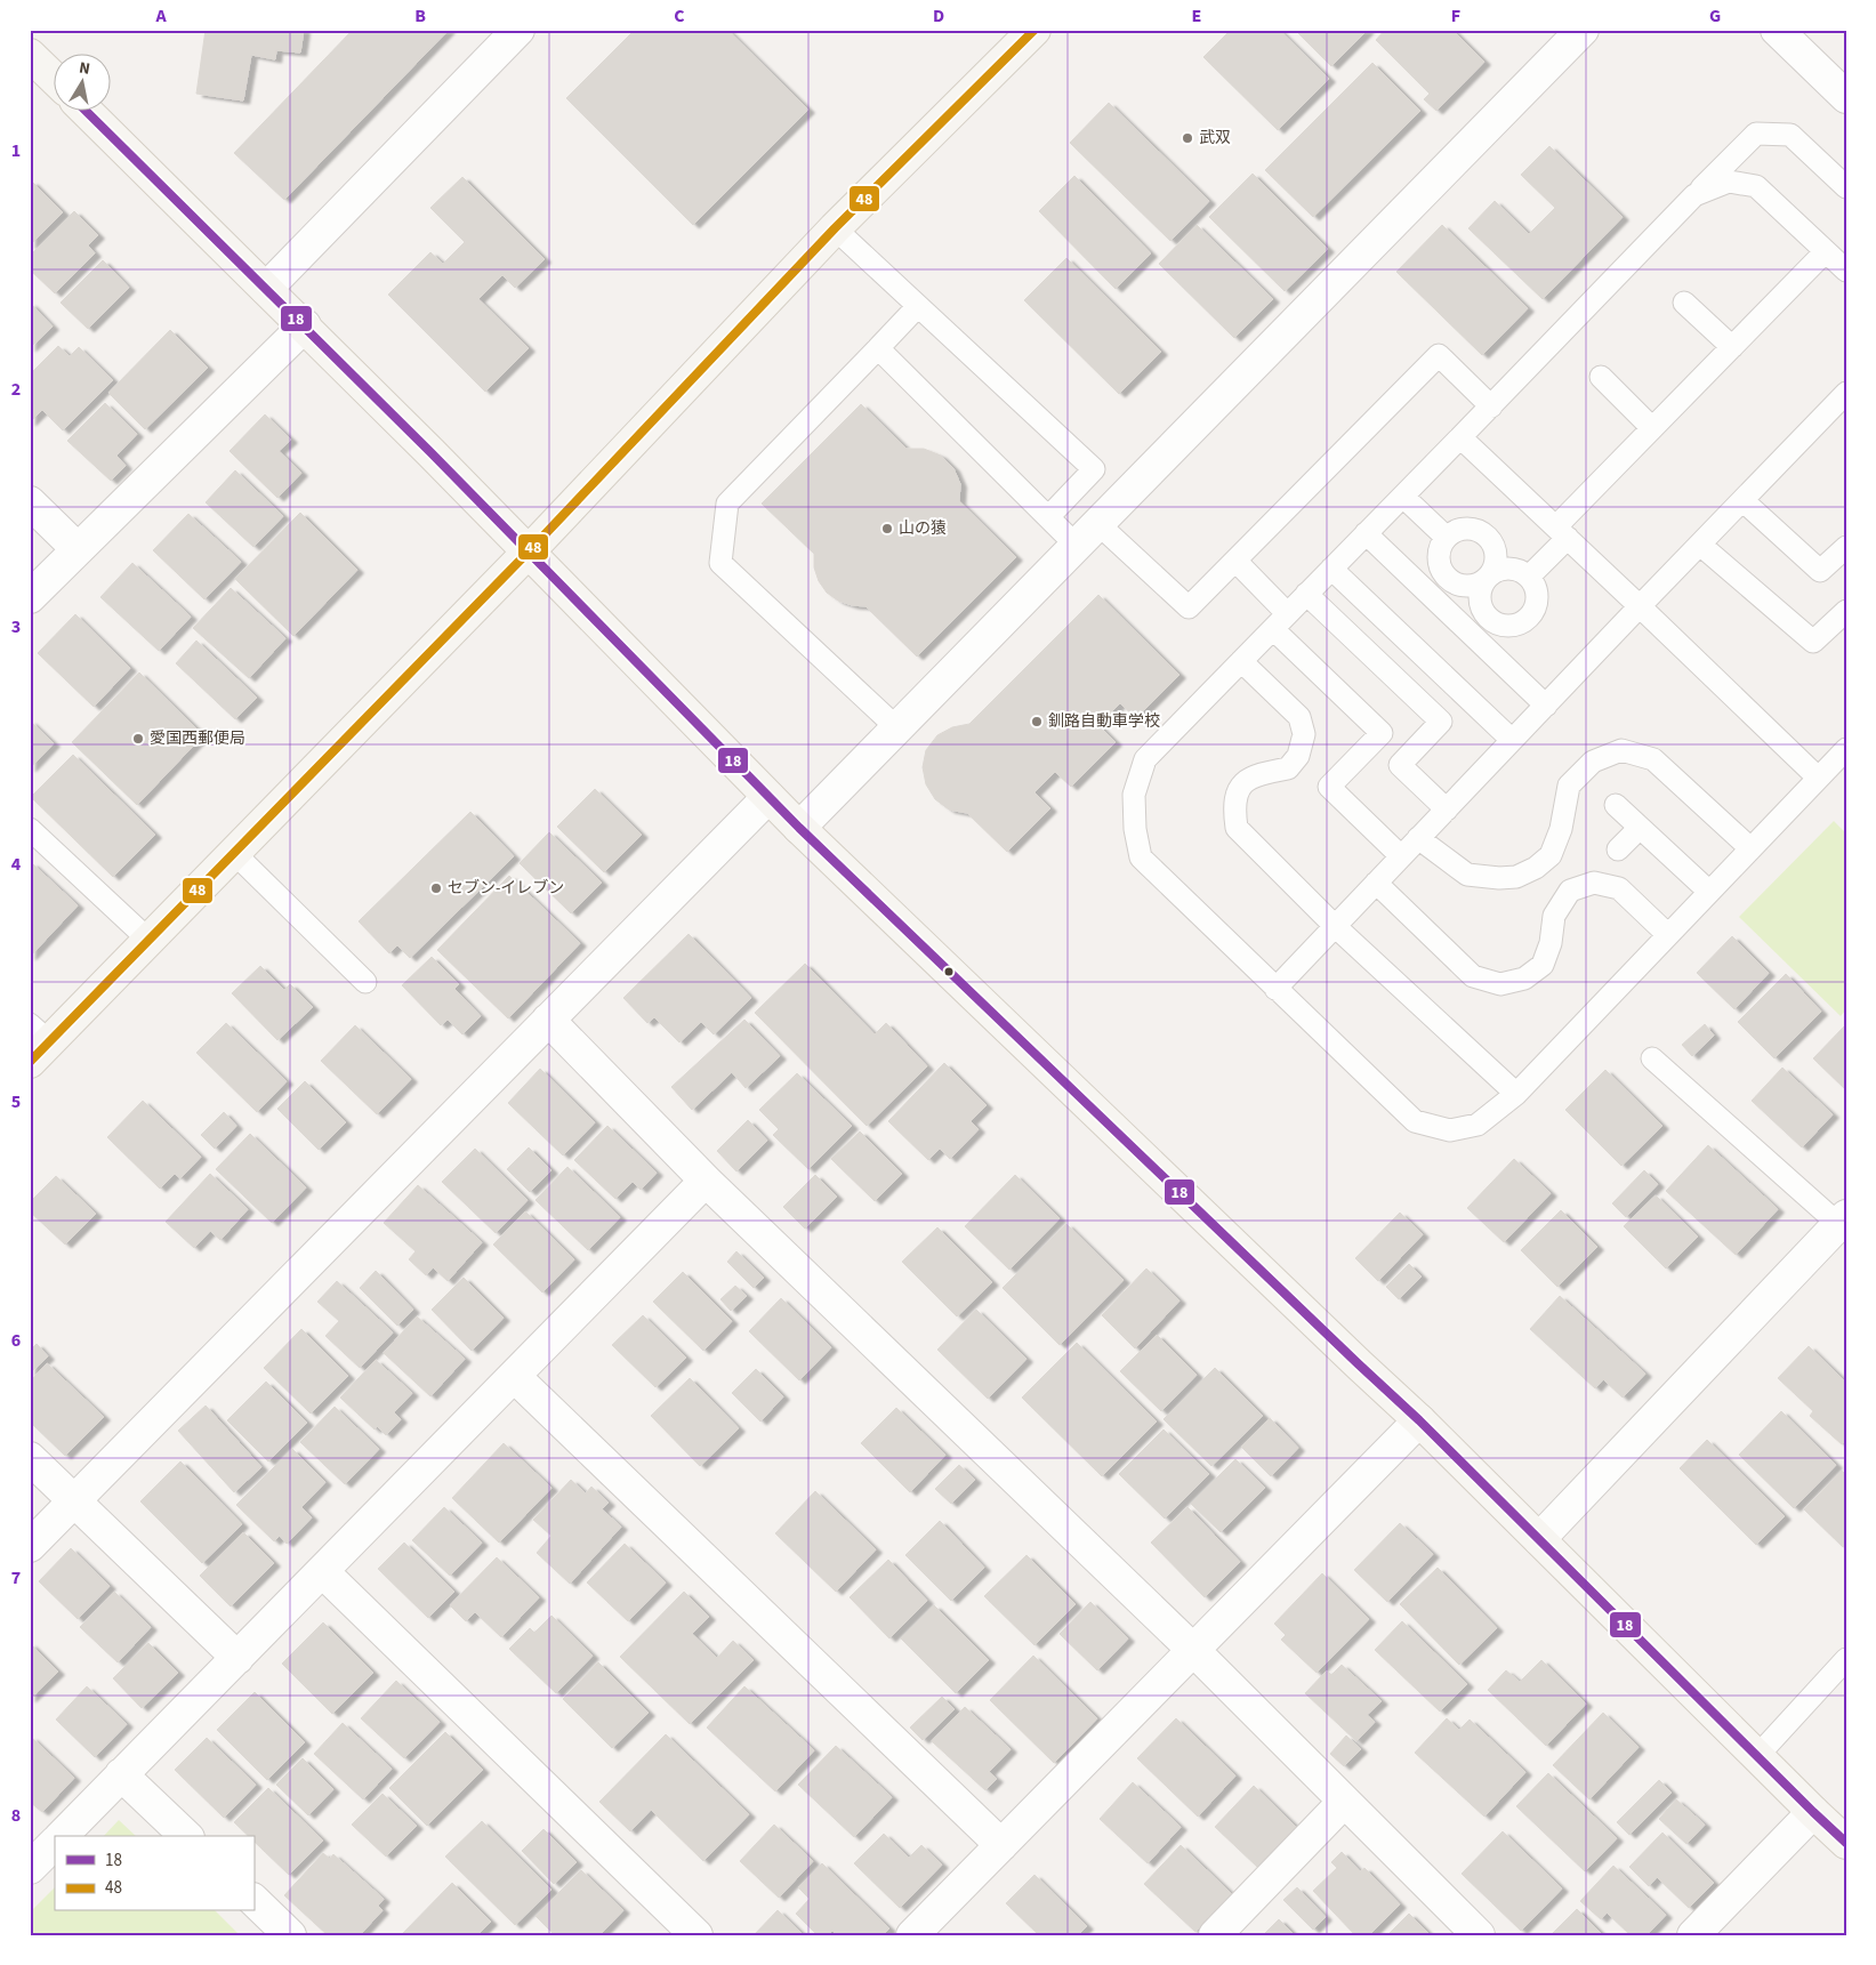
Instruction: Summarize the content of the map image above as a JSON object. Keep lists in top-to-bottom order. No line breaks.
{"places":["武双","山の猿","釧路自動車学校","愛国西郵便局","セブン-イレブン"],"lines":["transit line 48","transit line 18"],"legend":["18","48"],"north":"top","grid":{"columns":["A","B","C","D","E","F","G"],"rows":["1","2","3","4","5","6","7","8"]}}
